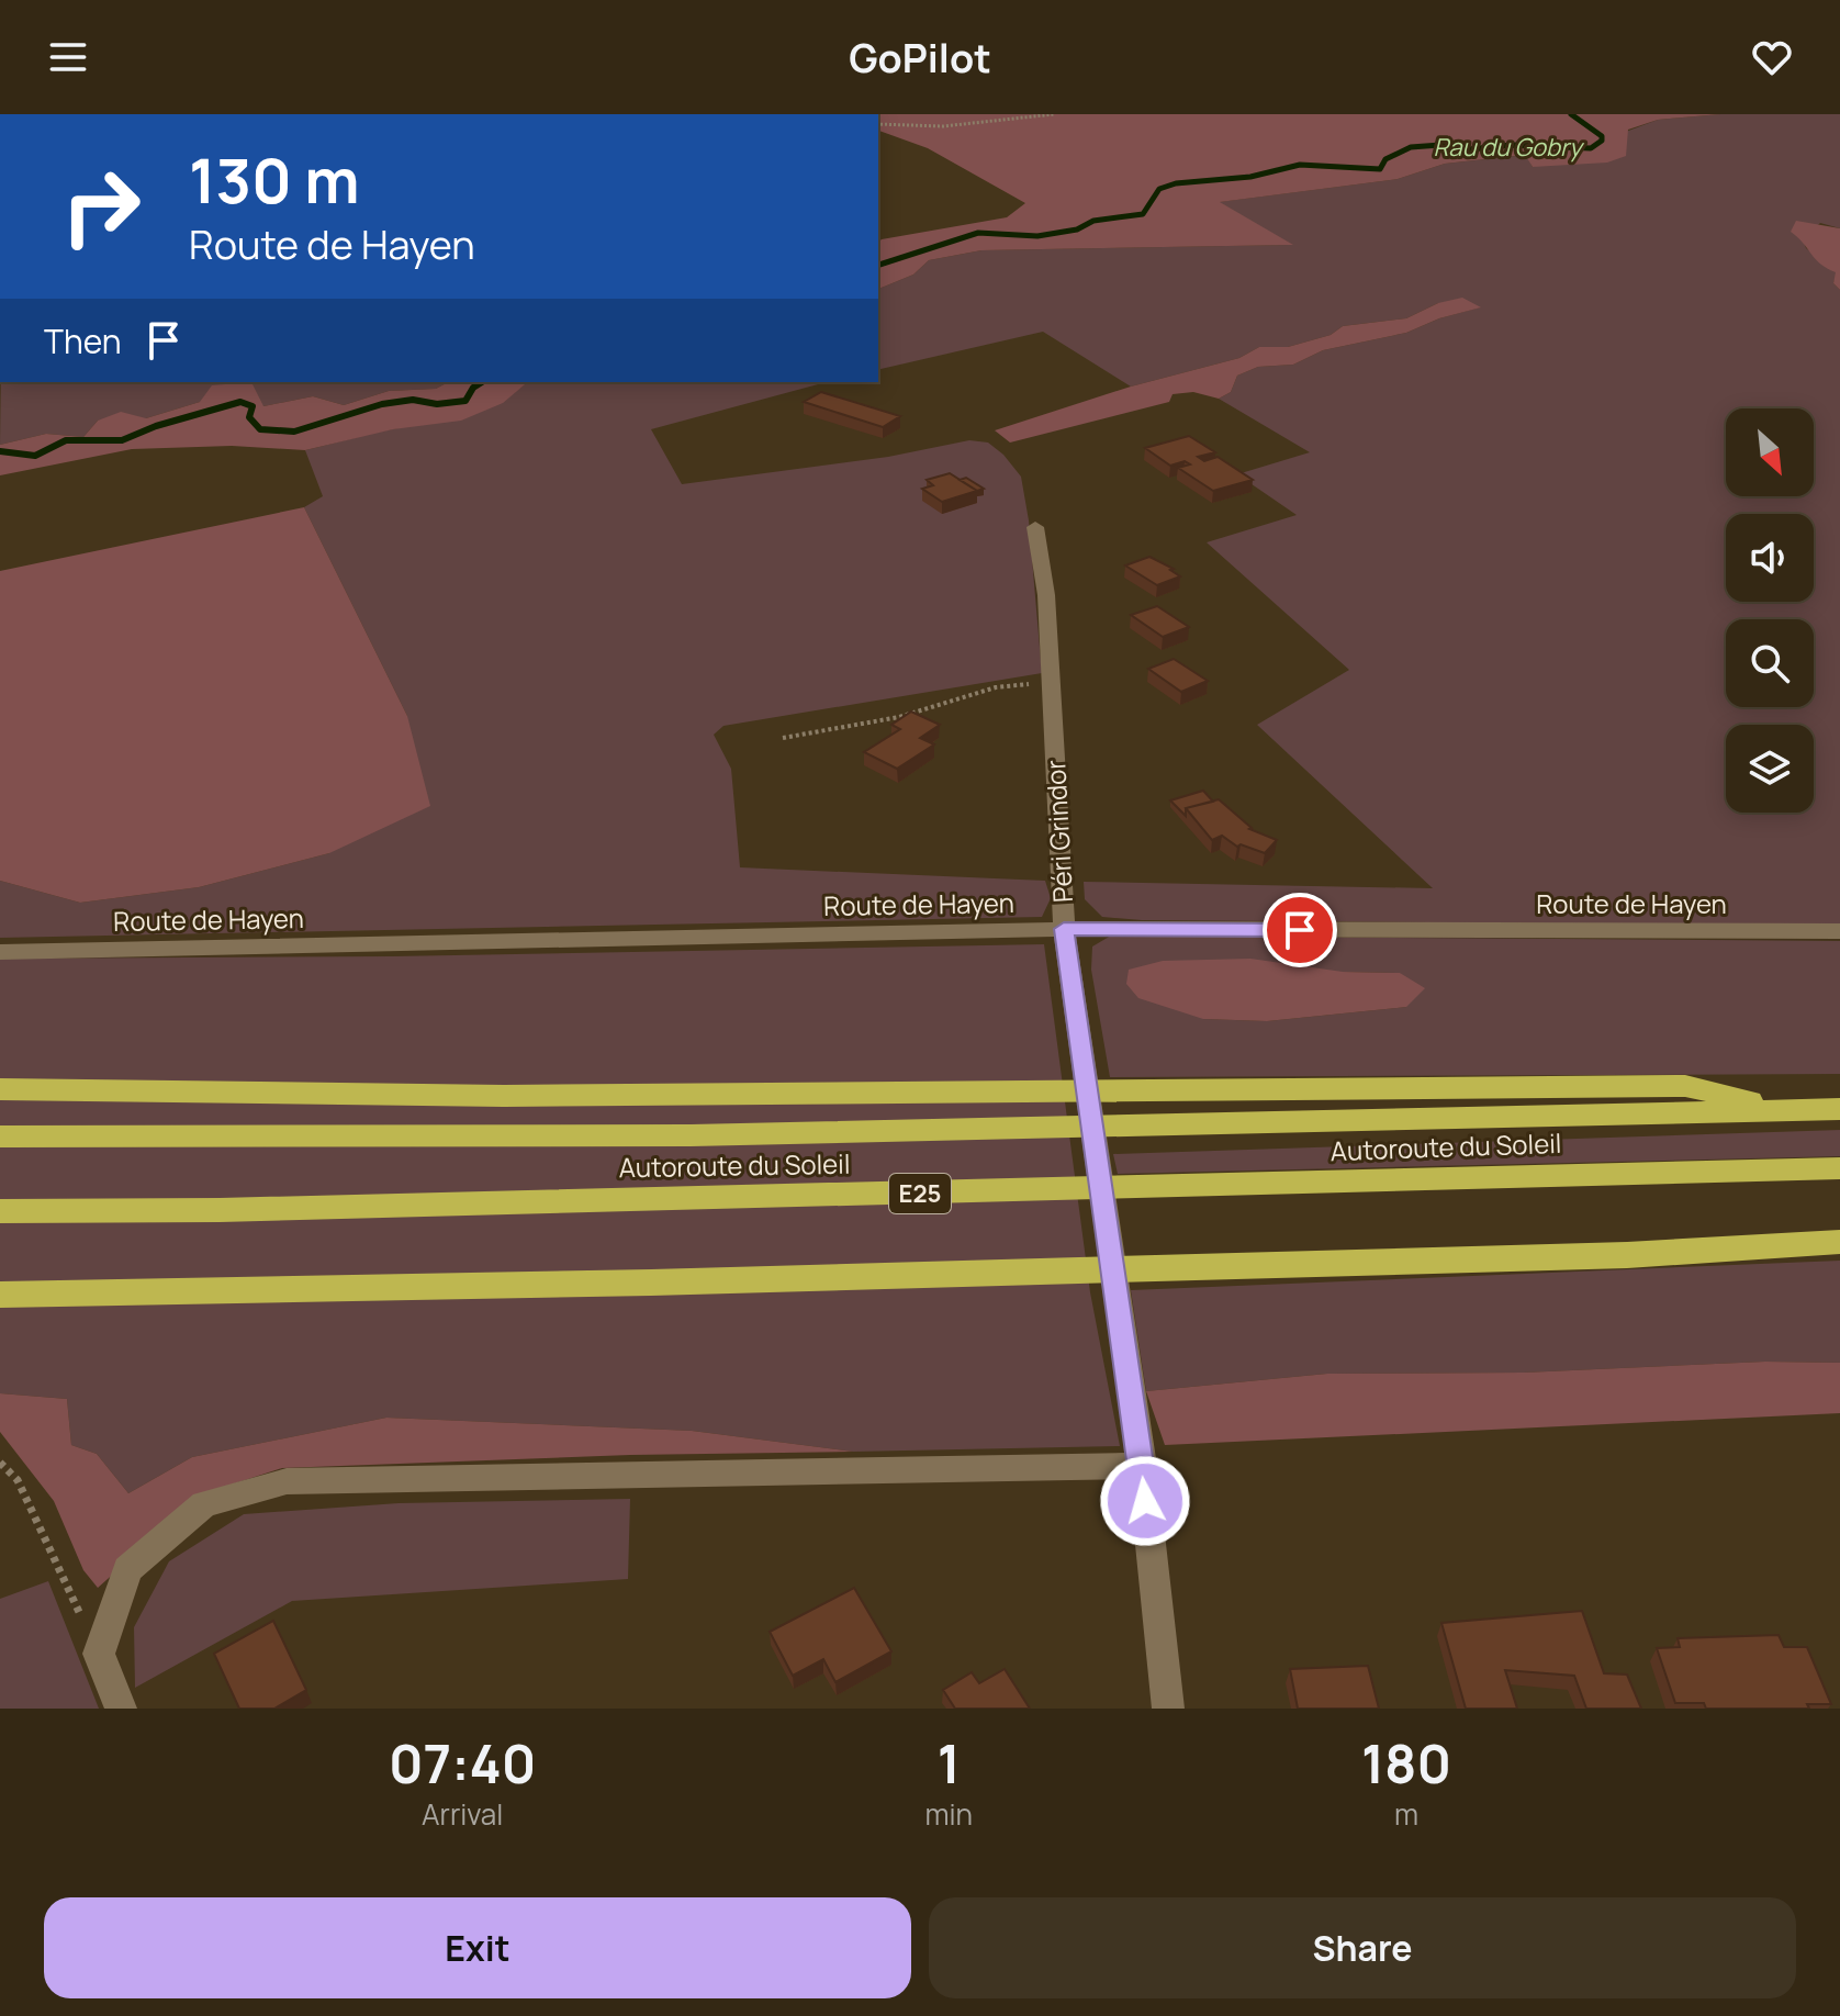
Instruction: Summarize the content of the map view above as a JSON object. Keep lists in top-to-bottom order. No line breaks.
{"streets":{"highway":["Autoroute du Soleil","E25"],"street":["Péri Grindor","Route de Hayen"]},"crossings":[["Péri Grindor","Route de Hayen"]],"water":["Rau du Gobry"],"north":"bottom right","page":{"header":"GoPilot","turn":["130 m","Route de Hayen"],"then":"Then","eta":["07:40","Arrival","1","min","180","m"],"buttons":["Exit","Share"]}}
